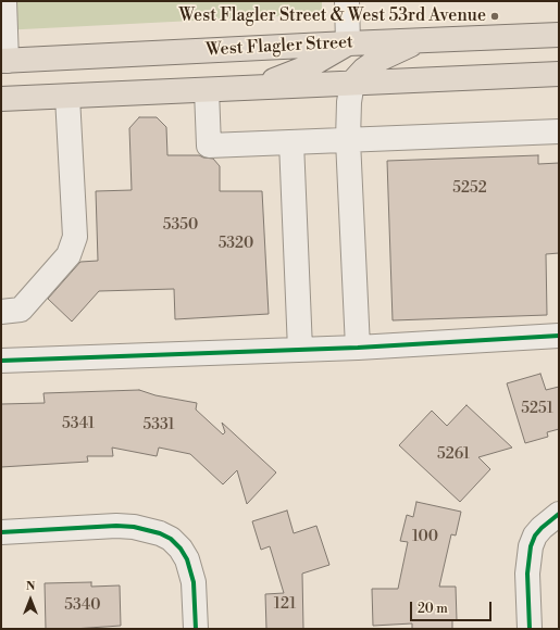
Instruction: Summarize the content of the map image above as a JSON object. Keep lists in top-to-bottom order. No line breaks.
{"streets":{"main road":["West Flagler Street"]},"places":["West Flagler Street & West 53rd Avenue"],"house_numbers":["5252","5350","5320","5251","5341","5331","5261","100","121","5340"],"scale_bar":"20 m","north":"top"}
